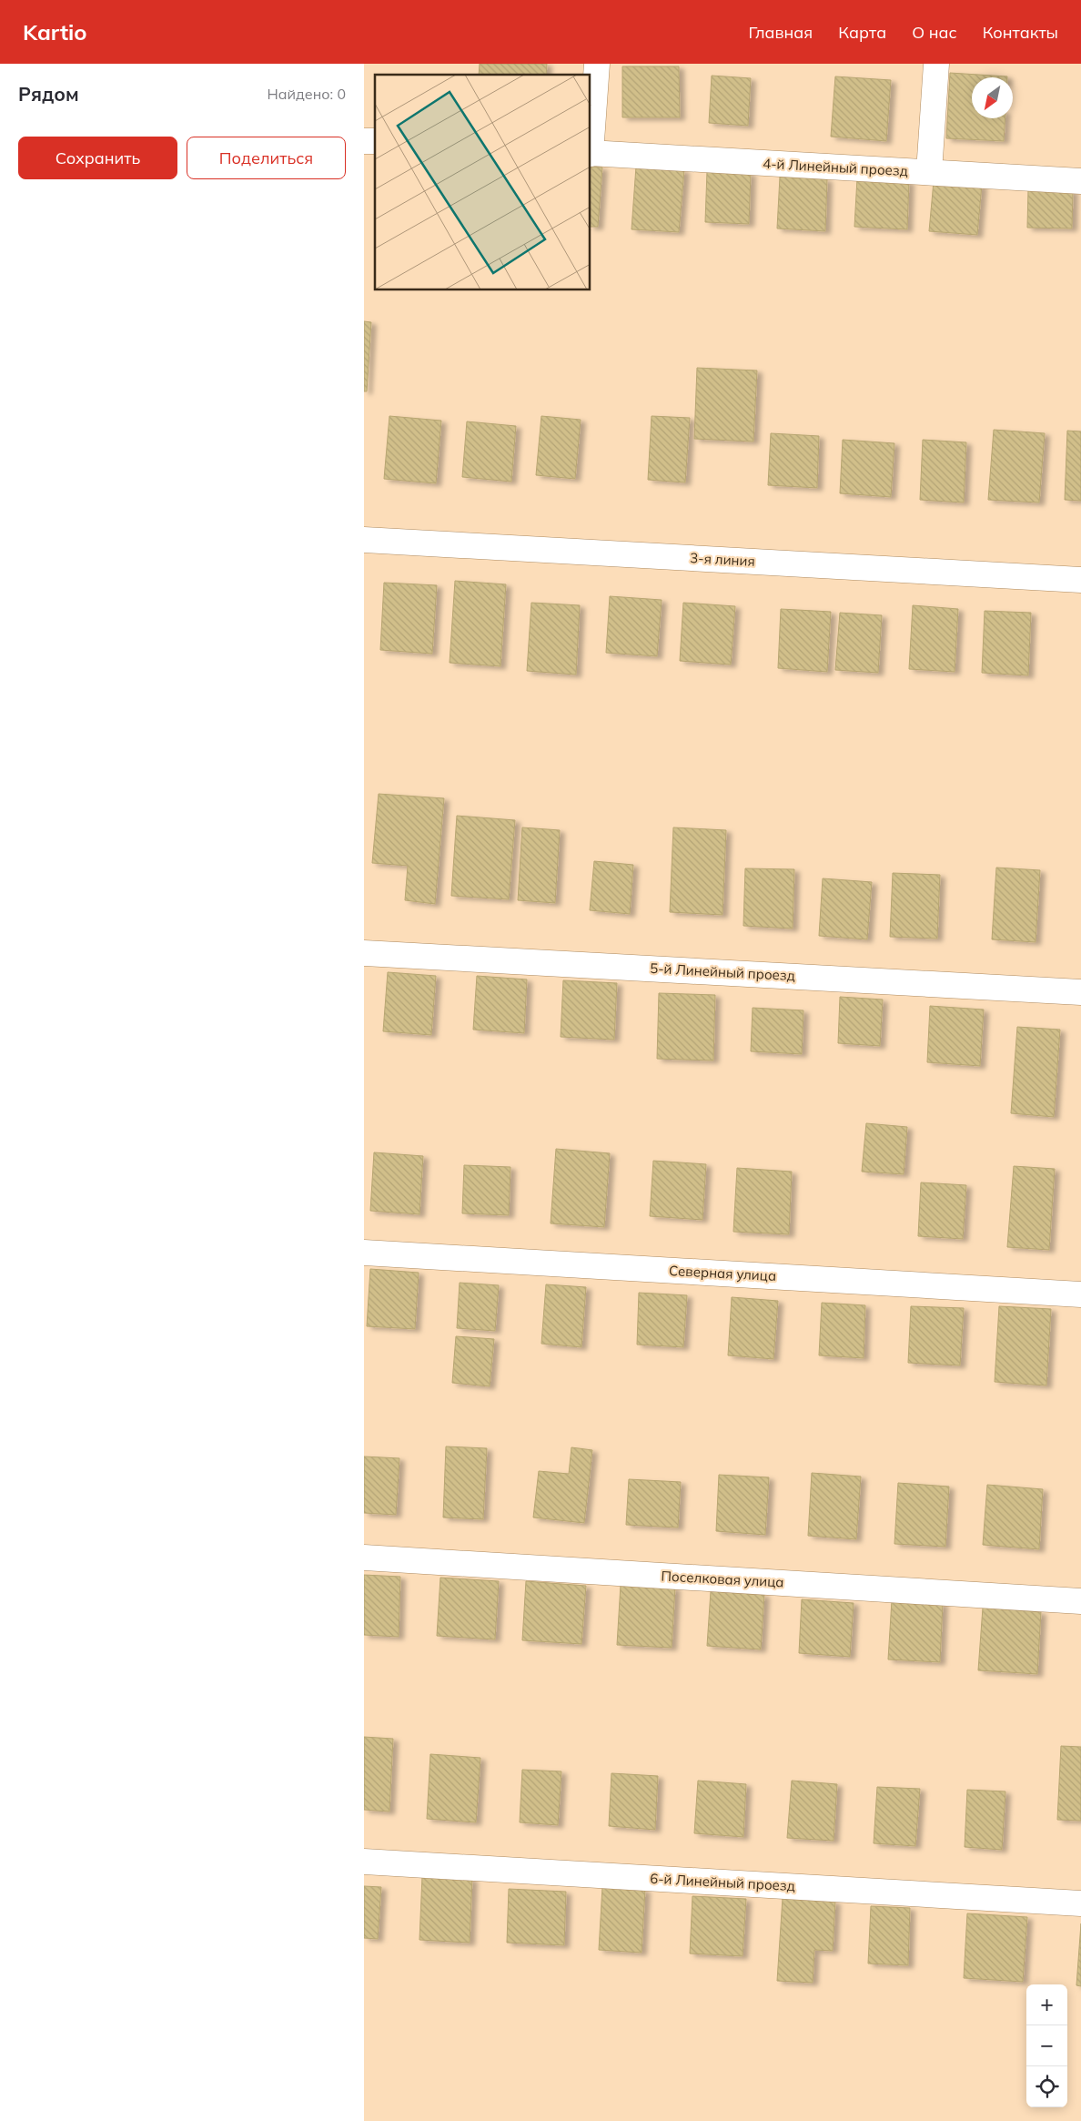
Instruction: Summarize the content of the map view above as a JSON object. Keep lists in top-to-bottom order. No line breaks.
{"streets":{"street":["4-й Линейный проезд","3-я линия","5-й Линейный проезд","Северная улица","Поселковая улица","6-й Линейный проезд"]},"north":"bottom left","page":{"header":"Kartio","nav":["Главная","Карта","О нас","Контакты"],"heading":["Рядом","Найдено: 0"],"buttons":["Сохранить","Поделиться"],"map_buttons":["+","−"]}}
